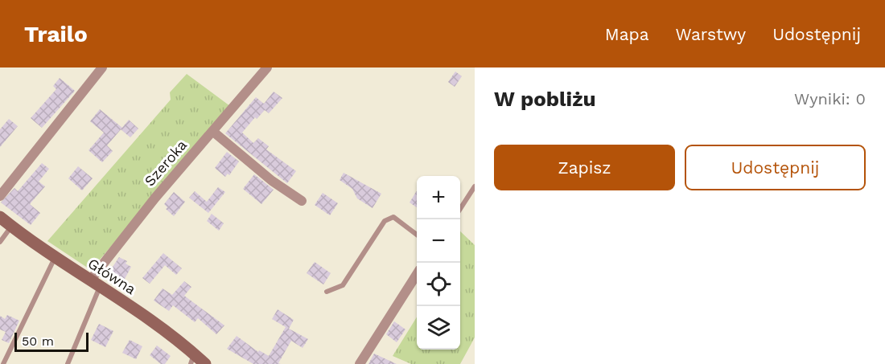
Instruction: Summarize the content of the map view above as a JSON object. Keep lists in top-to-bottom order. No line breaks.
{"streets":{"main road":["Główna"],"street":["Szeroka"]},"crossings":[["Szeroka","Główna"]],"scale_bar":"50 m","page":{"header":"Trailo","nav":["Mapa","Warstwy","Udostępnij"],"heading":["W pobliżu","Wyniki: 0"],"buttons":["Zapisz","Udostępnij"],"map_buttons":["+","−"],"scale":"50 m"}}
